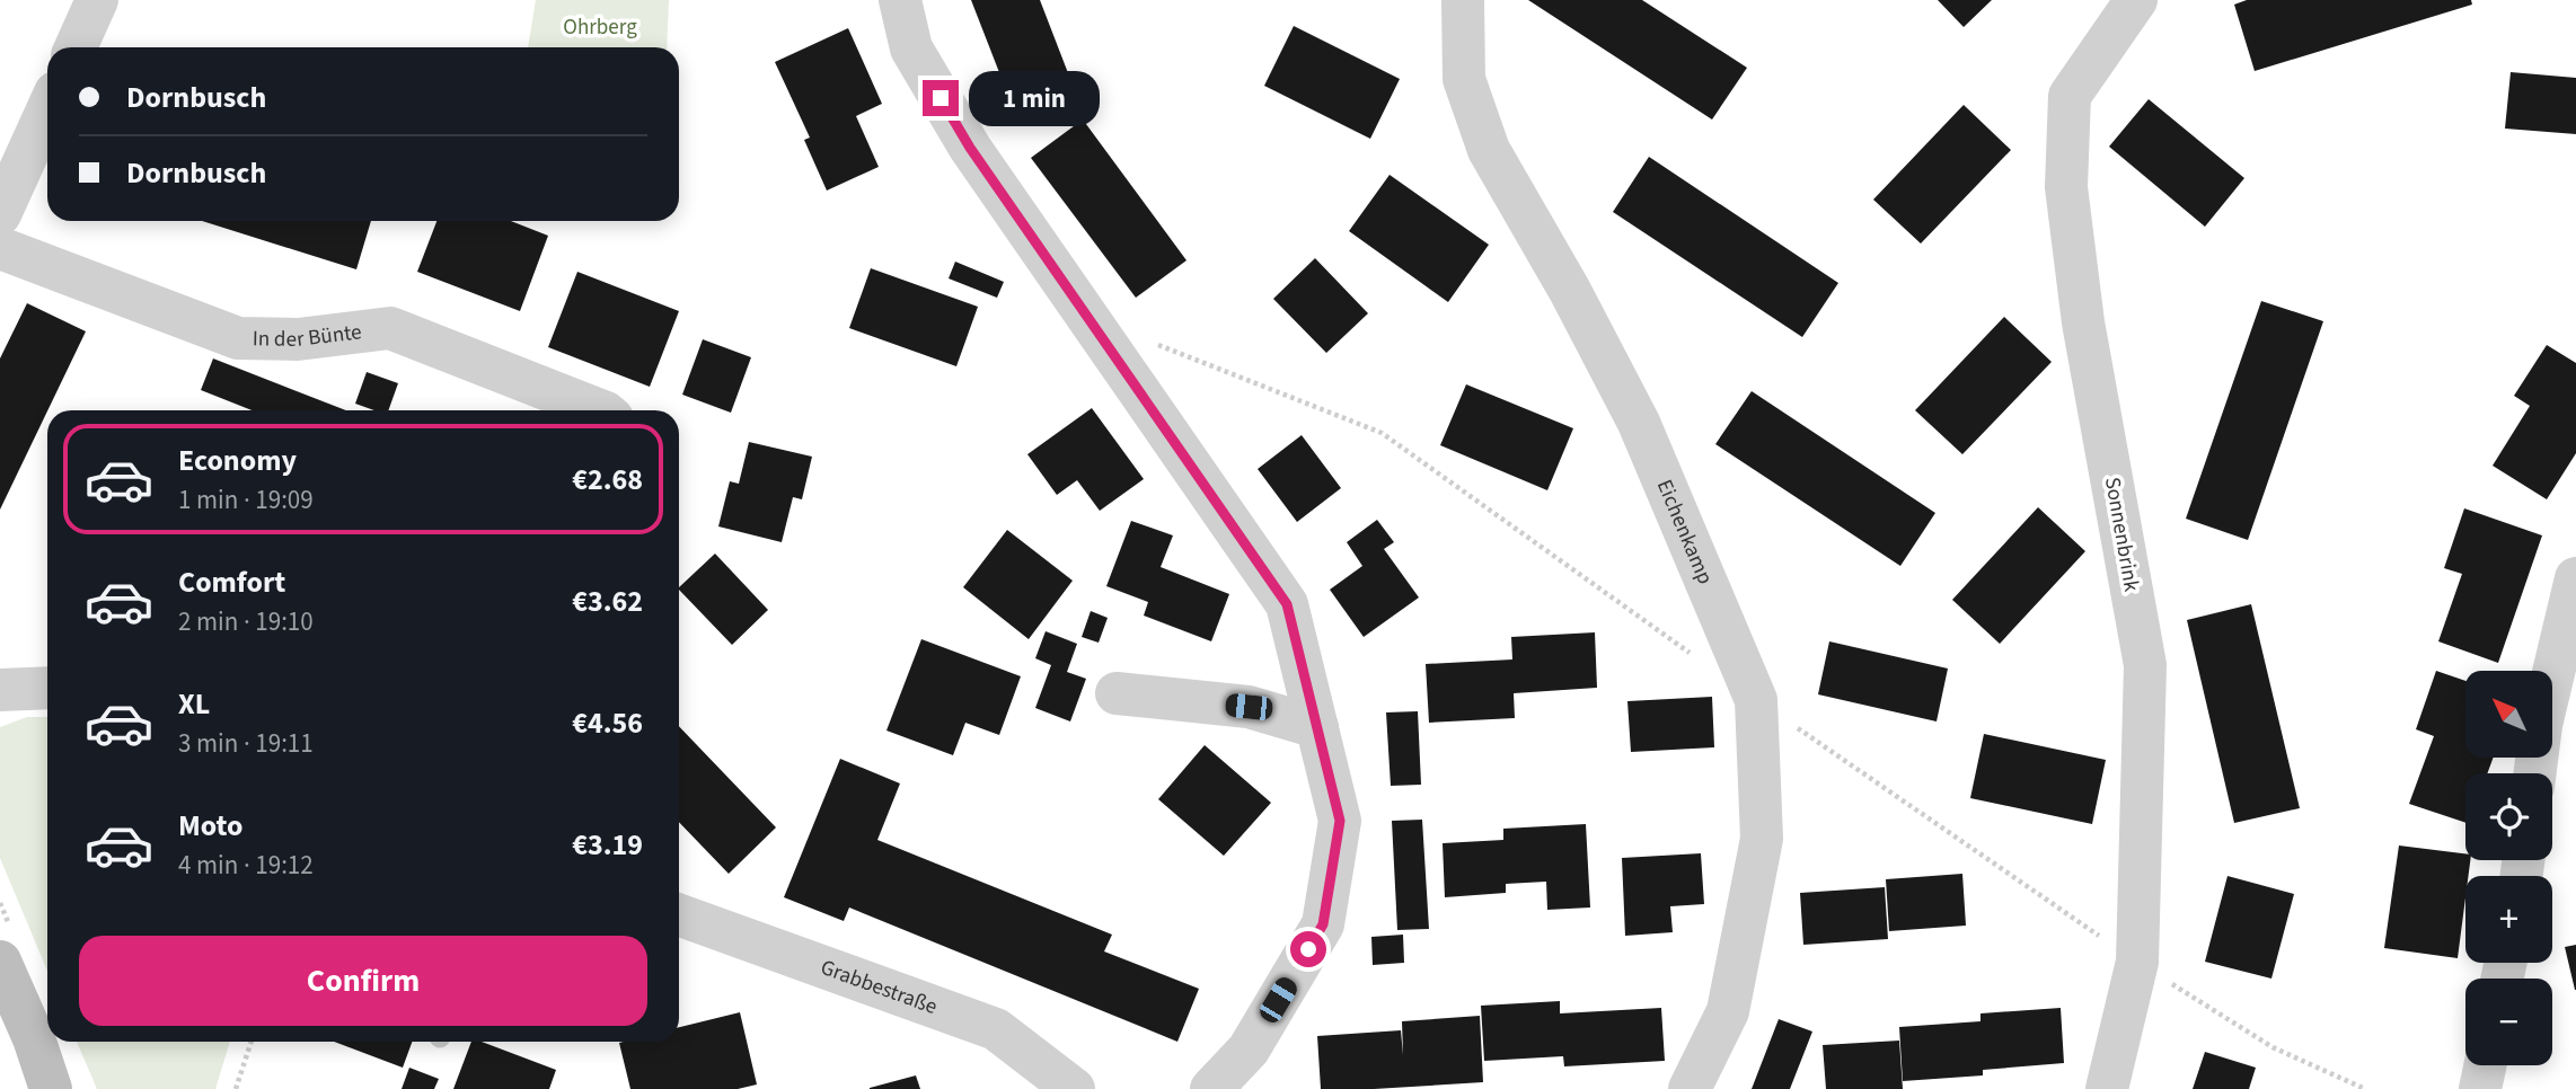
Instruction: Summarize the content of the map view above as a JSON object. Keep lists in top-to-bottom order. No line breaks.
{"streets":{"street":["In der Bünte","Eichenkamp","Sonnenbrink","Grabbestraße"]},"parks":["Ohrberg"],"north":"top left","page":{"banner":["Dornbusch","Dornbusch"],"bubble":"1 min","list":[{"name":"Economy","note":"1 min · 19:09","value":"€2.68"},{"name":"Comfort","note":"2 min · 19:10","value":"€3.62"},{"name":"XL","note":"3 min · 19:11","value":"€4.56"},{"name":"Moto","note":"4 min · 19:12","value":"€3.19"}],"map_buttons":["+","−"],"buttons":"Confirm"}}
